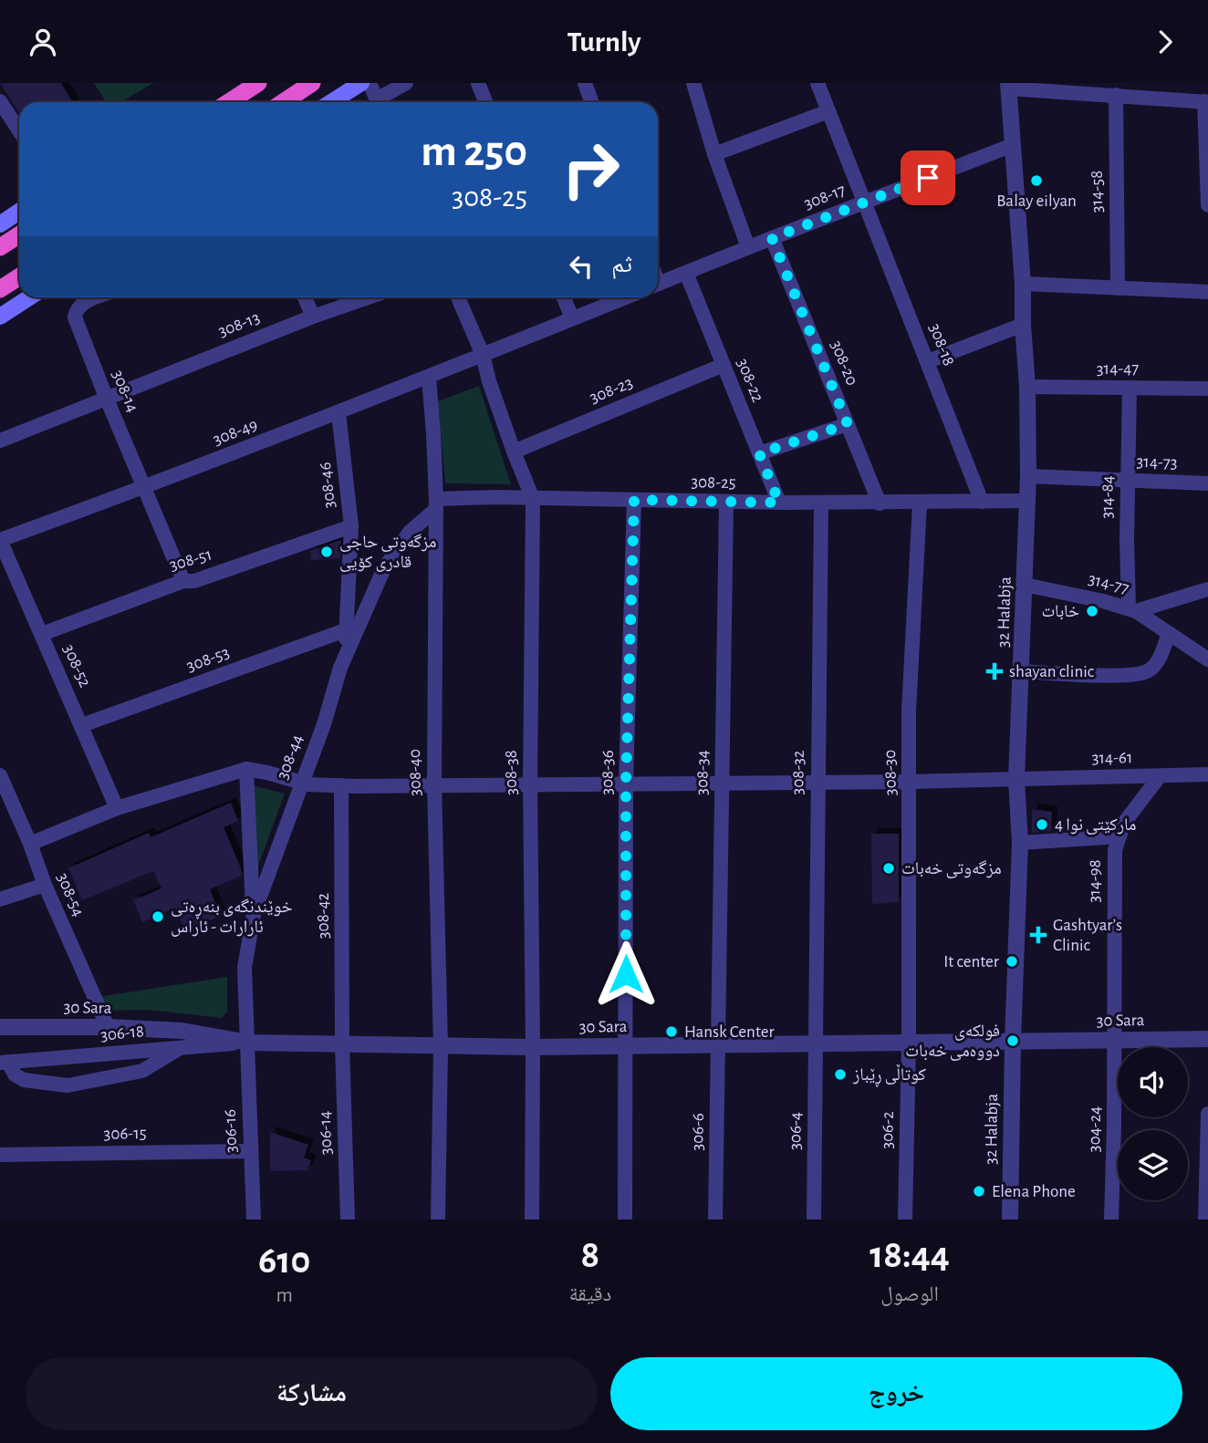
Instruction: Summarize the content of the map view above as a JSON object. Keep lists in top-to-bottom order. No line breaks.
{"streets":{"street":["314-58","308-17","308-13","308-18","308-20","314-47","308-22","308-23","308-14","308-49","314-73","308-25","308-46","314-84","308-51","314-77","32 Halabja","308-53","308-52","308-44","314-61","308-40","308-38","308-36","308-34","308-32","308-30","314-98","308-54","308-42","30 Sara","306-18","304-24","306-2","306-16","306-4","306-6","306-14","306-15"]},"crossings":[["308-17","308-18"],["308-17","308-20"],["308-17","308-22"],["308-17","32 Halabja"],["308-13","308-14"],["308-18","308-25"],["308-20","308-25"],["314-47","314-84"],["314-47","32 Halabja"],["308-22","308-23"],["308-22","308-25"],["308-14","308-49"],["308-14","308-51"],["308-49","308-46"],["308-49","308-52"],["308-49","308-40"],["314-73","314-84"],["314-73","32 Halabja"],["308-25","32 Halabja"],["308-25","308-44"],["308-25","308-40"],["308-25","308-38"],["308-25","308-36"],["308-25","308-34"],["308-25","308-32"],["308-25","308-30"],["308-46","308-51"],["308-46","308-53"],["308-46","308-44"],["314-84","314-77"],["308-51","308-52"],["314-77","32 Halabja"],["32 Halabja","314-61"],["32 Halabja","30 Sara"],["308-53","308-52"],["308-44","314-61"],["308-44","308-40"],["308-44","30 Sara"],["308-44","306-18"],["308-44","306-16"],["314-61","308-40"],["314-61","308-38"],["314-61","308-36"],["314-61","308-34"],["314-61","308-32"],["314-61","308-30"],["314-61","314-98"],["314-61","308-42"],["308-40","30 Sara"],["308-38","30 Sara"],["308-36","30 Sara"],["308-34","30 Sara"],["308-34","306-6"],["308-32","30 Sara"],["308-32","306-4"],["308-30","30 Sara"],["308-30","306-2"],["314-98","30 Sara"],["314-98","304-24"],["308-54","30 Sara"],["308-42","30 Sara"],["308-42","306-14"],["30 Sara","306-18"],["30 Sara","304-24"],["30 Sara","306-2"],["30 Sara","306-16"],["30 Sara","306-4"],["30 Sara","306-6"],["30 Sara","306-14"],["306-18","306-16"],["306-16","306-15"]],"places":{"other":["Balay eilyan","مزگەوتی حاجی قادری کۆیی","خابات","مارکێتی نوا 4","مزگەوتی خەبات","خوێندنگەی بنەڕەتی ئارارات - ئاراس","It center","Hansk Center","فولکه‌ی دووه‌می خه‌بات","کوتاڵی ڕێباز","Elena Phone"],"health":["shayan clinic","Gashtyar’s Clinic"]},"page":{"header":"Turnly","turn":["250 m","308-25"],"then":"ثم","eta":["18:44","الوصول","8","دقيقة","610","m"],"buttons":["خروج","مشاركة"]}}
